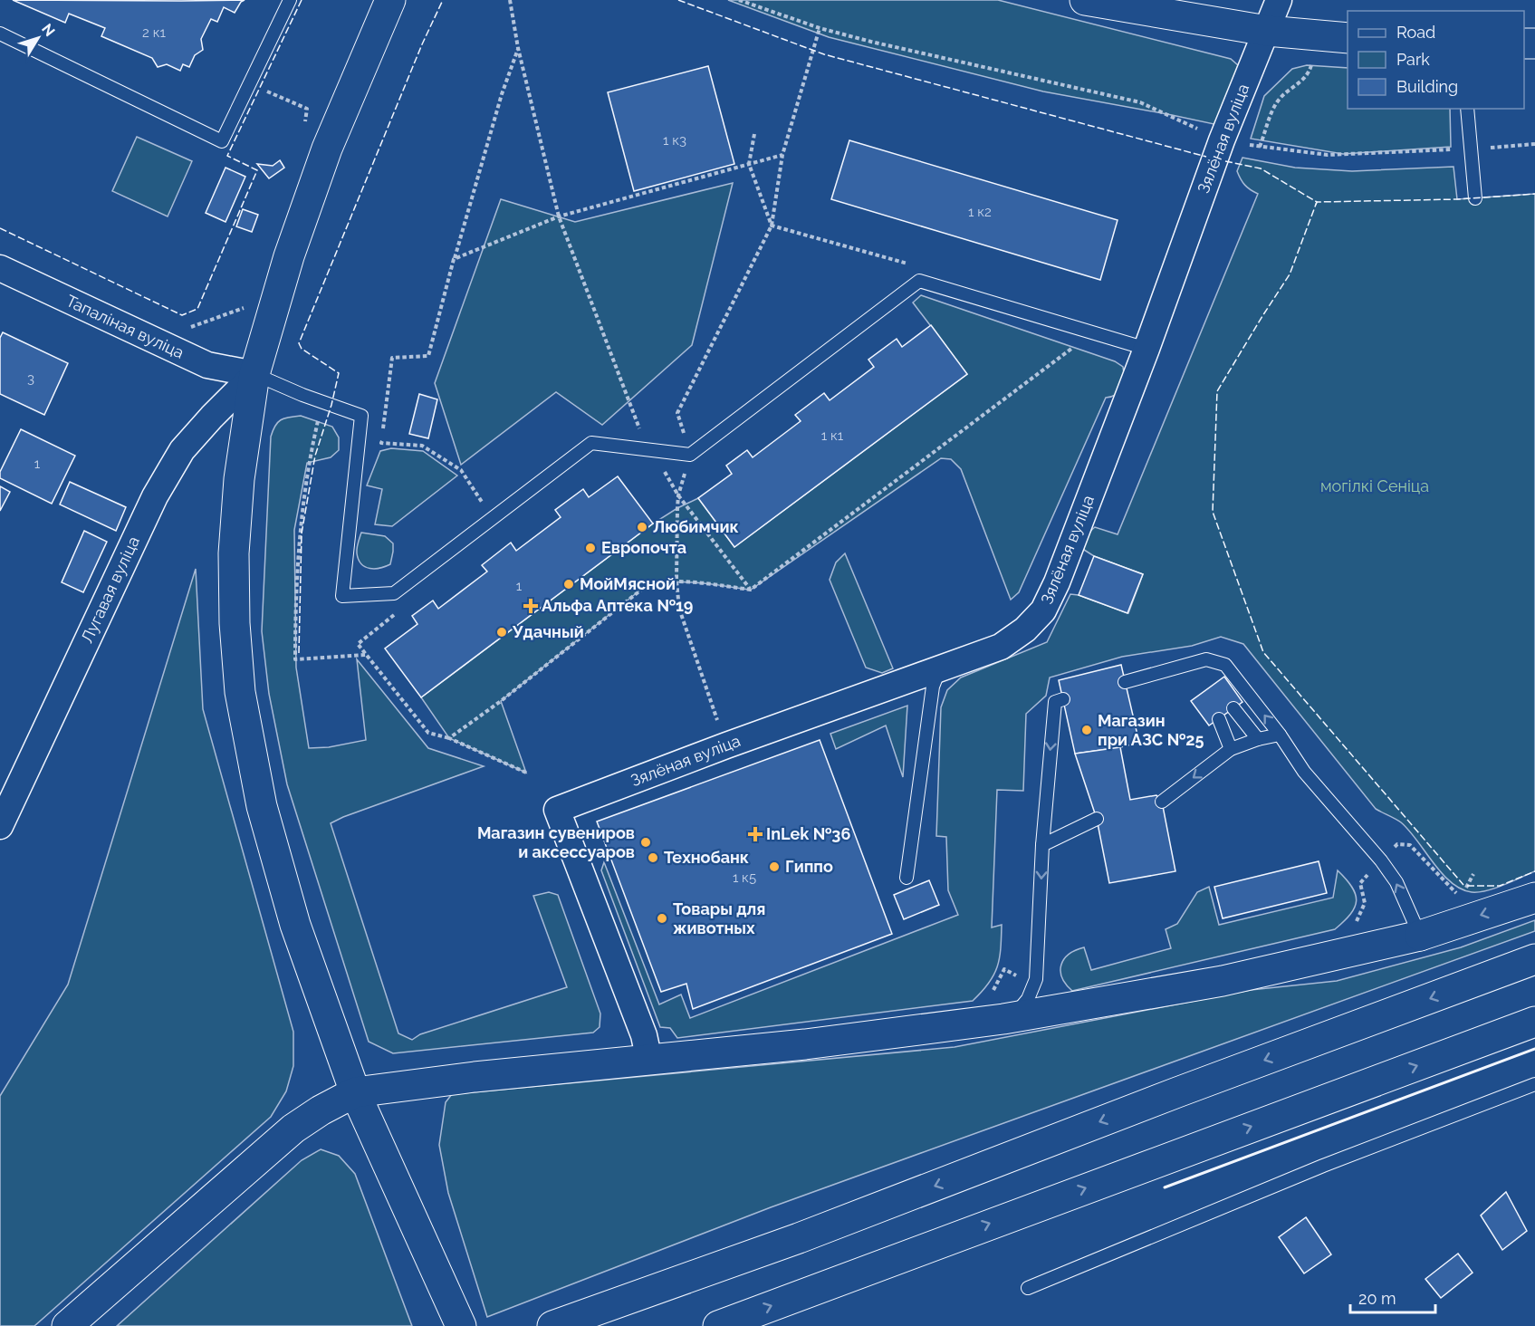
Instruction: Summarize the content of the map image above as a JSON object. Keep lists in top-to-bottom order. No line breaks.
{"streets":{"street":["Зялёная вуліца","Тапаліная вуліца","Лугавая вуліца"]},"crossings":[["Тапаліная вуліца","Лугавая вуліца"]],"parks":["могілкі Сеніца"],"places":{"other":["Любимчик","Европочта","МойМясной","Удачный","Магазин при АЗС №25","Магазин сувениров и аксессуаров","Технобанк","Гиппо","Товары для животных"],"health":["Альфа Аптека №19","InLek №36"]},"house_numbers":["2 к1","1 к3","1 к2","3","1 к1","1","1","1 к5"],"legend":["Road","Park","Building"],"scale_bar":"20 m","north":"top right"}
